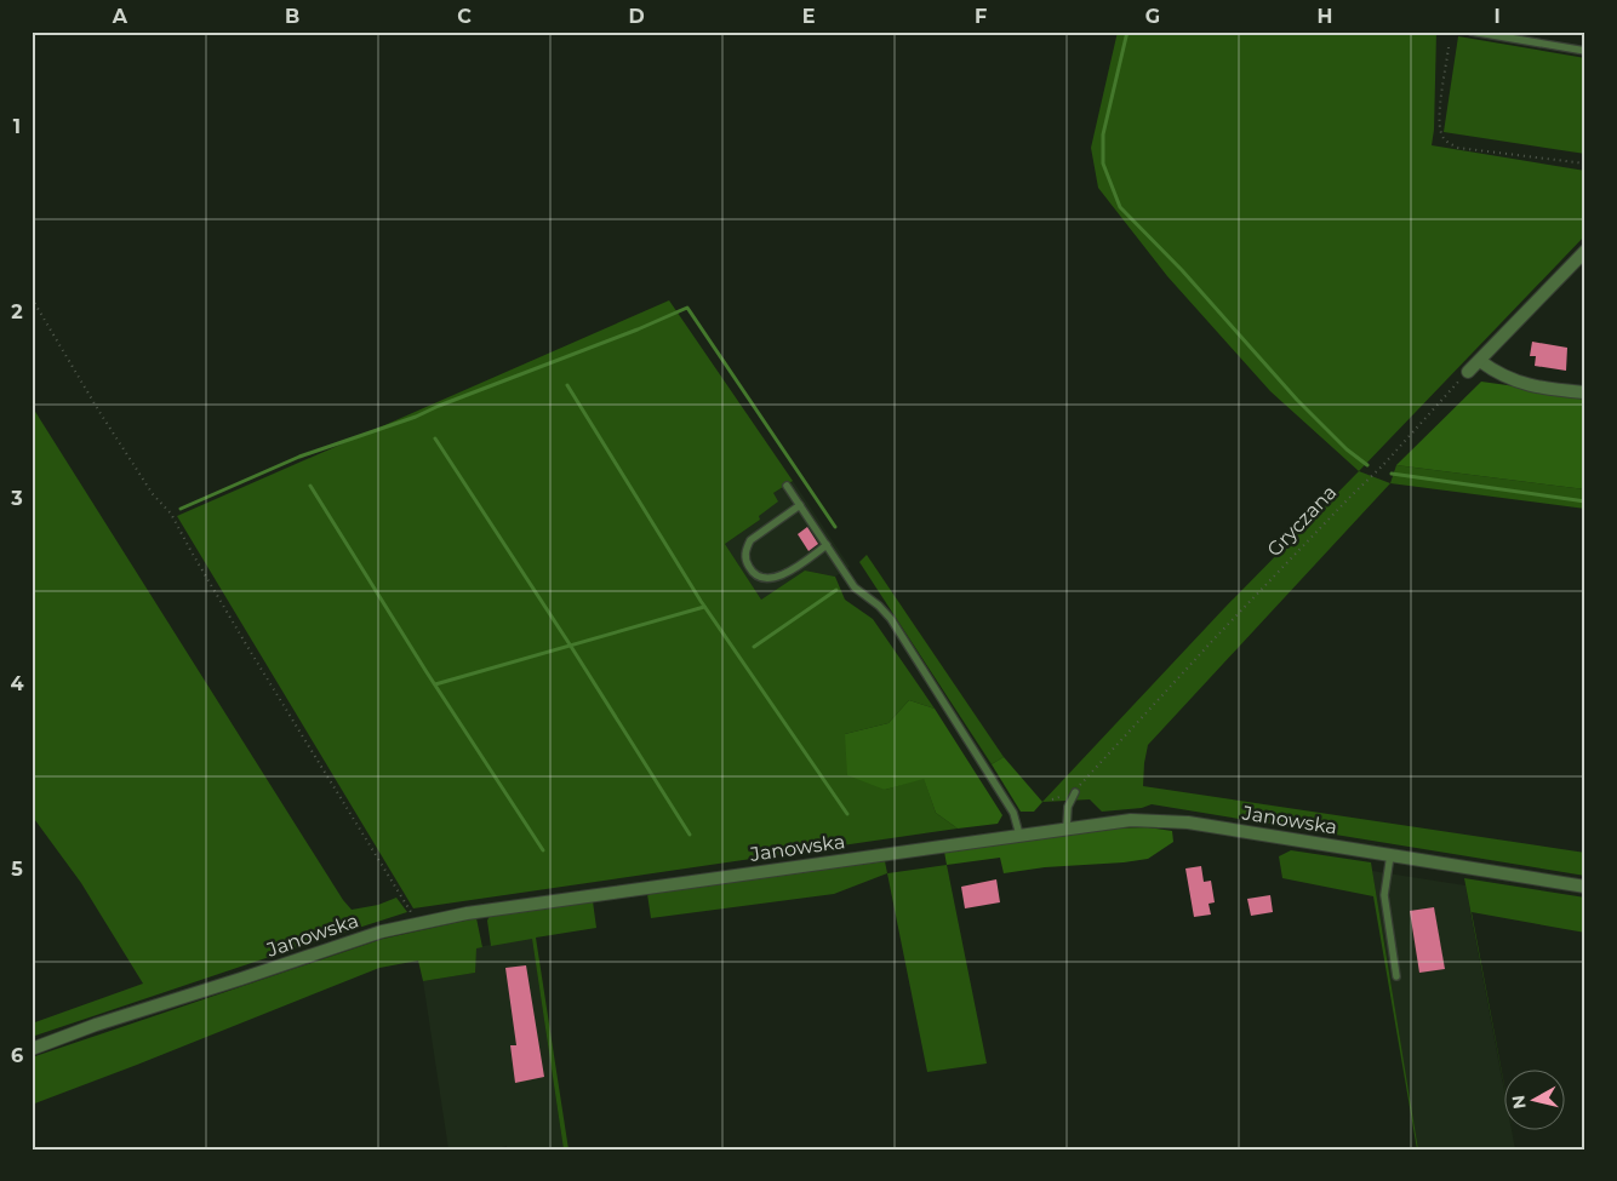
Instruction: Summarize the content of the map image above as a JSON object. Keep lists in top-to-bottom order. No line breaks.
{"streets":{"street":["Janowska"],"path":["Gryczana"]},"north":"left","grid":{"columns":["A","B","C","D","E","F","G","H","I"],"rows":["1","2","3","4","5","6"]}}
